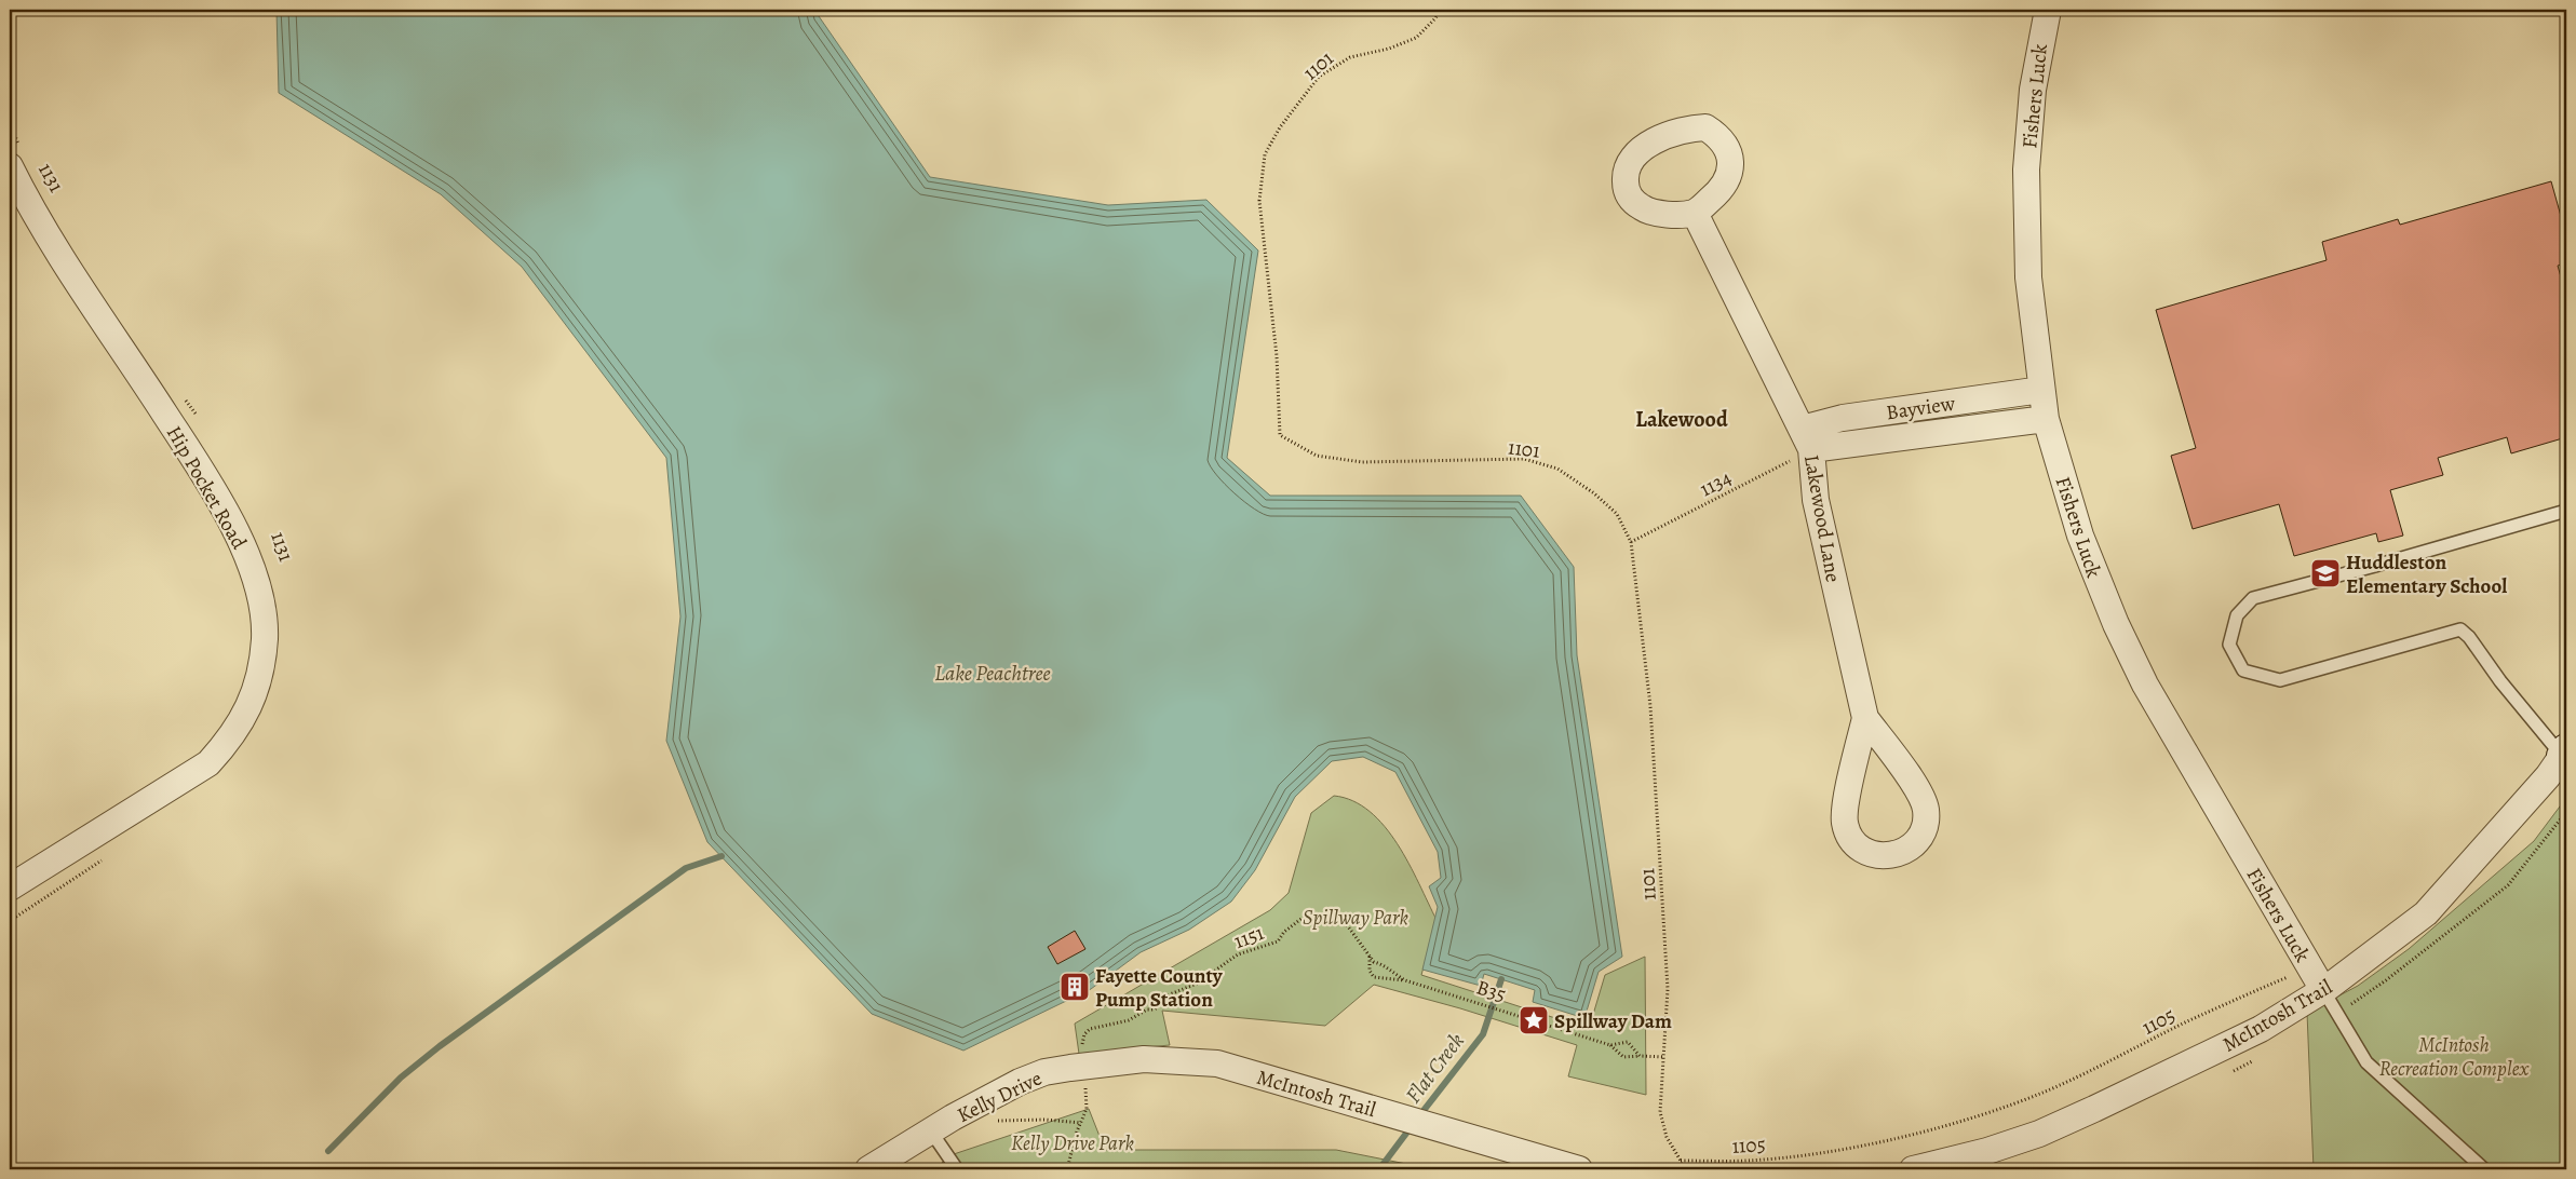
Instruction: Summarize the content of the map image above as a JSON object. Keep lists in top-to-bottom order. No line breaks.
{"streets":{"street":["Fishers Luck","Bayview","Hip Pocket Road","Lakewood Lane","McIntosh Trail","Kelly Drive"],"path":["1101","1131","1134","1151","B35","1105"]},"crossings":[["1101","1134"],["1101","1105"],["Fishers Luck","Bayview"],["Fishers Luck","McIntosh Trail"],["Fishers Luck","1105"],["1131","Hip Pocket Road"],["Bayview","1134"],["Bayview","Lakewood Lane"],["1134","Lakewood Lane"],["1151","B35"],["McIntosh Trail","Kelly Drive"]],"districts":["Lakewood"],"water":["Lake Peachtree","Flat Creek"],"parks":["Spillway Park","McIntosh Recreation Complex","Kelly Drive Park"],"places":{"school or university":["Huddleston Elementary School"],"building":["Fayette County Pump Station"],"place":["Spillway Dam"]}}
